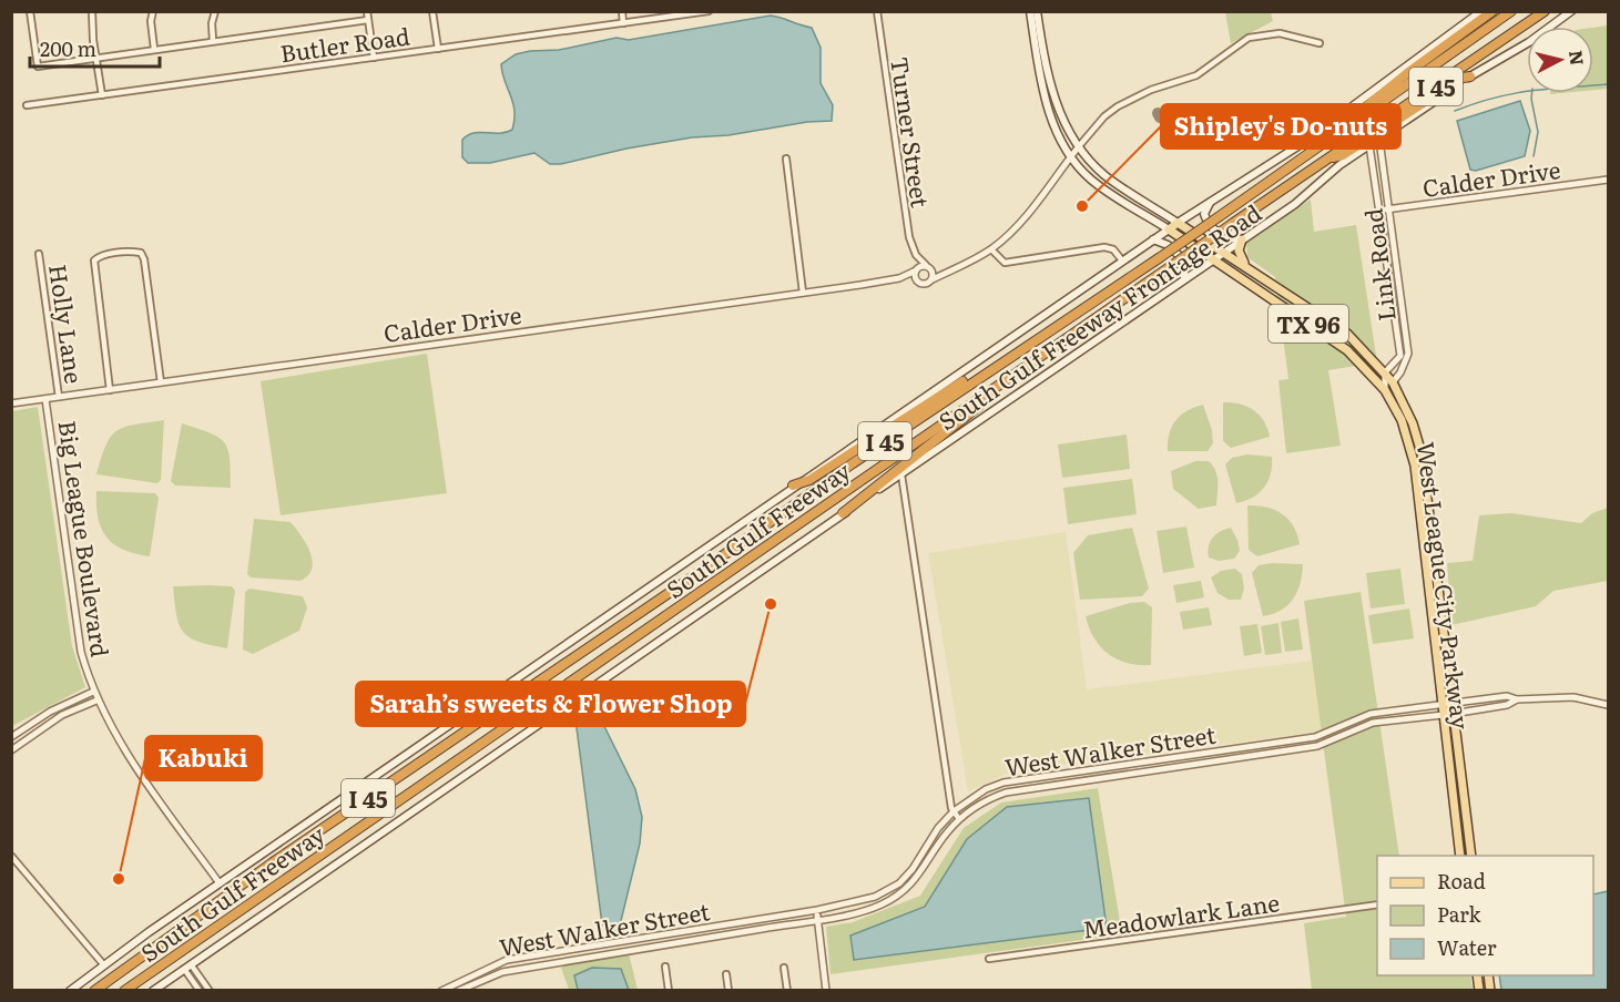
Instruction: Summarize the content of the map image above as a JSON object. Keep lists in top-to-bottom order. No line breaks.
{"streets":{"highway":["I 45","South Gulf Freeway"],"main road":["South Gulf Freeway Frontage Road","TX 96","West League City Parkway"],"street":["Butler Road","Turner Street","Calder Drive","Link Road","Holly Lane","Big League Boulevard","West Walker Street","Meadowlark Lane"]},"crossings":[["Turner Street","Calder Drive"],["Calder Drive","Link Road"],["Calder Drive","Holly Lane"],["Calder Drive","Big League Boulevard"],["Link Road","South Gulf Freeway Frontage Road"],["Link Road","West League City Parkway"],["South Gulf Freeway Frontage Road","Big League Boulevard"],["South Gulf Freeway Frontage Road","West League City Parkway"],["West League City Parkway","West Walker Street"]],"places":["Shipley's Do-nuts","Sarah’s sweets & Flower Shop","Kabuki"],"legend":["Road","Park","Water"],"scale_bar":"200 m","north":"right"}
